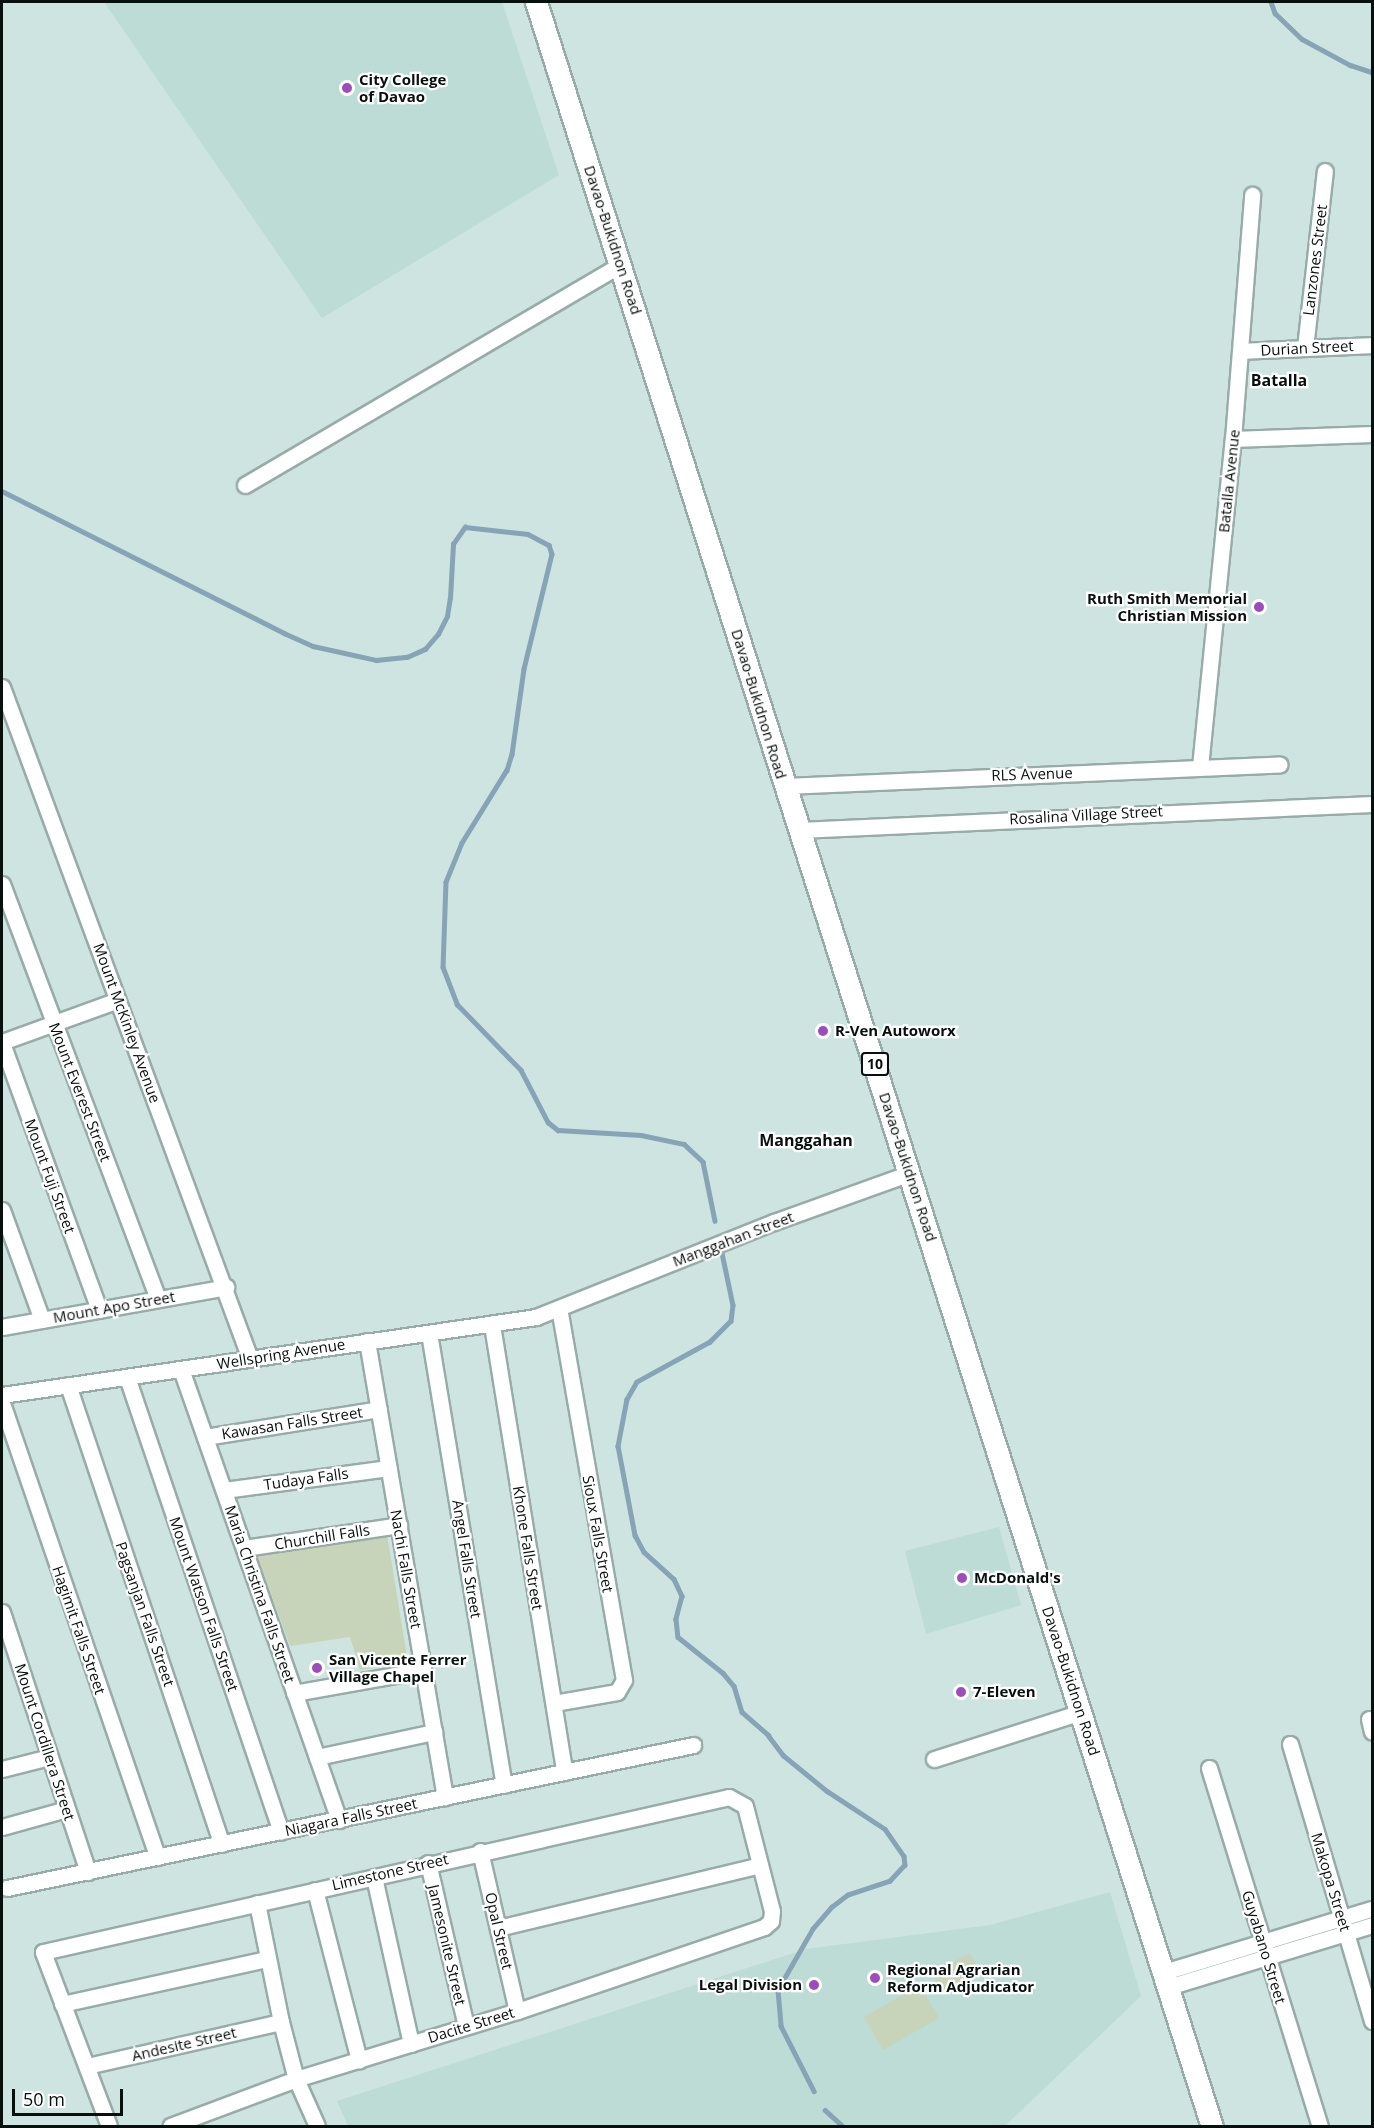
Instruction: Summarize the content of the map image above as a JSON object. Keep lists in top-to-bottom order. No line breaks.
{"streets":{"highway":["Davao-Bukidnon Road","10"],"street":["Lanzones Street","Durian Street","Batalla Avenue","RLS Avenue","Rosalina Village Street","Mount McKinley Avenue","Mount Everest Street","Mount Fuji Street","Manggahan Street","Mount Apo Street","Wellspring Avenue","Kawasan Falls Street","Tudaya Falls","Sioux Falls Street","Churchill Falls","Khone Falls Street","Angel Falls Street","Nachi Falls Street","Maria Christina Falls Street","Mount Watson Falls Street","Pagsanjan Falls Street","Hagimit Falls Street","Mount Cordillera Street","Niagara Falls Street","Limestone Street","Makopa Street","Opal Street","Jamesonite Street","Guyabano Street","Dacite Street","Andesite Street"]},"crossings":[["Davao-Bukidnon Road","RLS Avenue"],["Davao-Bukidnon Road","Rosalina Village Street"],["Davao-Bukidnon Road","Manggahan Street"],["Lanzones Street","Durian Street"],["Durian Street","Batalla Avenue"],["Batalla Avenue","RLS Avenue"],["Mount McKinley Avenue","Mount Apo Street"],["Mount McKinley Avenue","Wellspring Avenue"],["Mount Everest Street","Mount Apo Street"],["Mount Fuji Street","Mount Apo Street"],["Manggahan Street","Wellspring Avenue"],["Manggahan Street","Sioux Falls Street"],["Wellspring Avenue","Sioux Falls Street"],["Wellspring Avenue","Khone Falls Street"],["Wellspring Avenue","Angel Falls Street"],["Wellspring Avenue","Nachi Falls Street"],["Wellspring Avenue","Maria Christina Falls Street"],["Wellspring Avenue","Mount Watson Falls Street"],["Wellspring Avenue","Pagsanjan Falls Street"],["Kawasan Falls Street","Nachi Falls Street"],["Kawasan Falls Street","Maria Christina Falls Street"],["Tudaya Falls","Nachi Falls Street"],["Tudaya Falls","Maria Christina Falls Street"],["Sioux Falls Street","Khone Falls Street"],["Churchill Falls","Nachi Falls Street"],["Churchill Falls","Maria Christina Falls Street"],["Khone Falls Street","Niagara Falls Street"],["Angel Falls Street","Niagara Falls Street"],["Nachi Falls Street","Niagara Falls Street"],["Maria Christina Falls Street","Niagara Falls Street"],["Mount Watson Falls Street","Niagara Falls Street"],["Pagsanjan Falls Street","Niagara Falls Street"],["Hagimit Falls Street","Niagara Falls Street"],["Mount Cordillera Street","Niagara Falls Street"],["Limestone Street","Opal Street"],["Limestone Street","Jamesonite Street"],["Limestone Street","Dacite Street"],["Opal Street","Dacite Street"],["Jamesonite Street","Dacite Street"]],"districts":["Batalla","Manggahan"],"places":["City College of Davao","Ruth Smith Memorial Christian Mission","R-Ven Autoworx","McDonald's","San Vicente Ferrer Village Chapel","7-Eleven","Regional Agrarian Reform Adjudicator","Legal Division"],"scale_bar":"50 m"}
